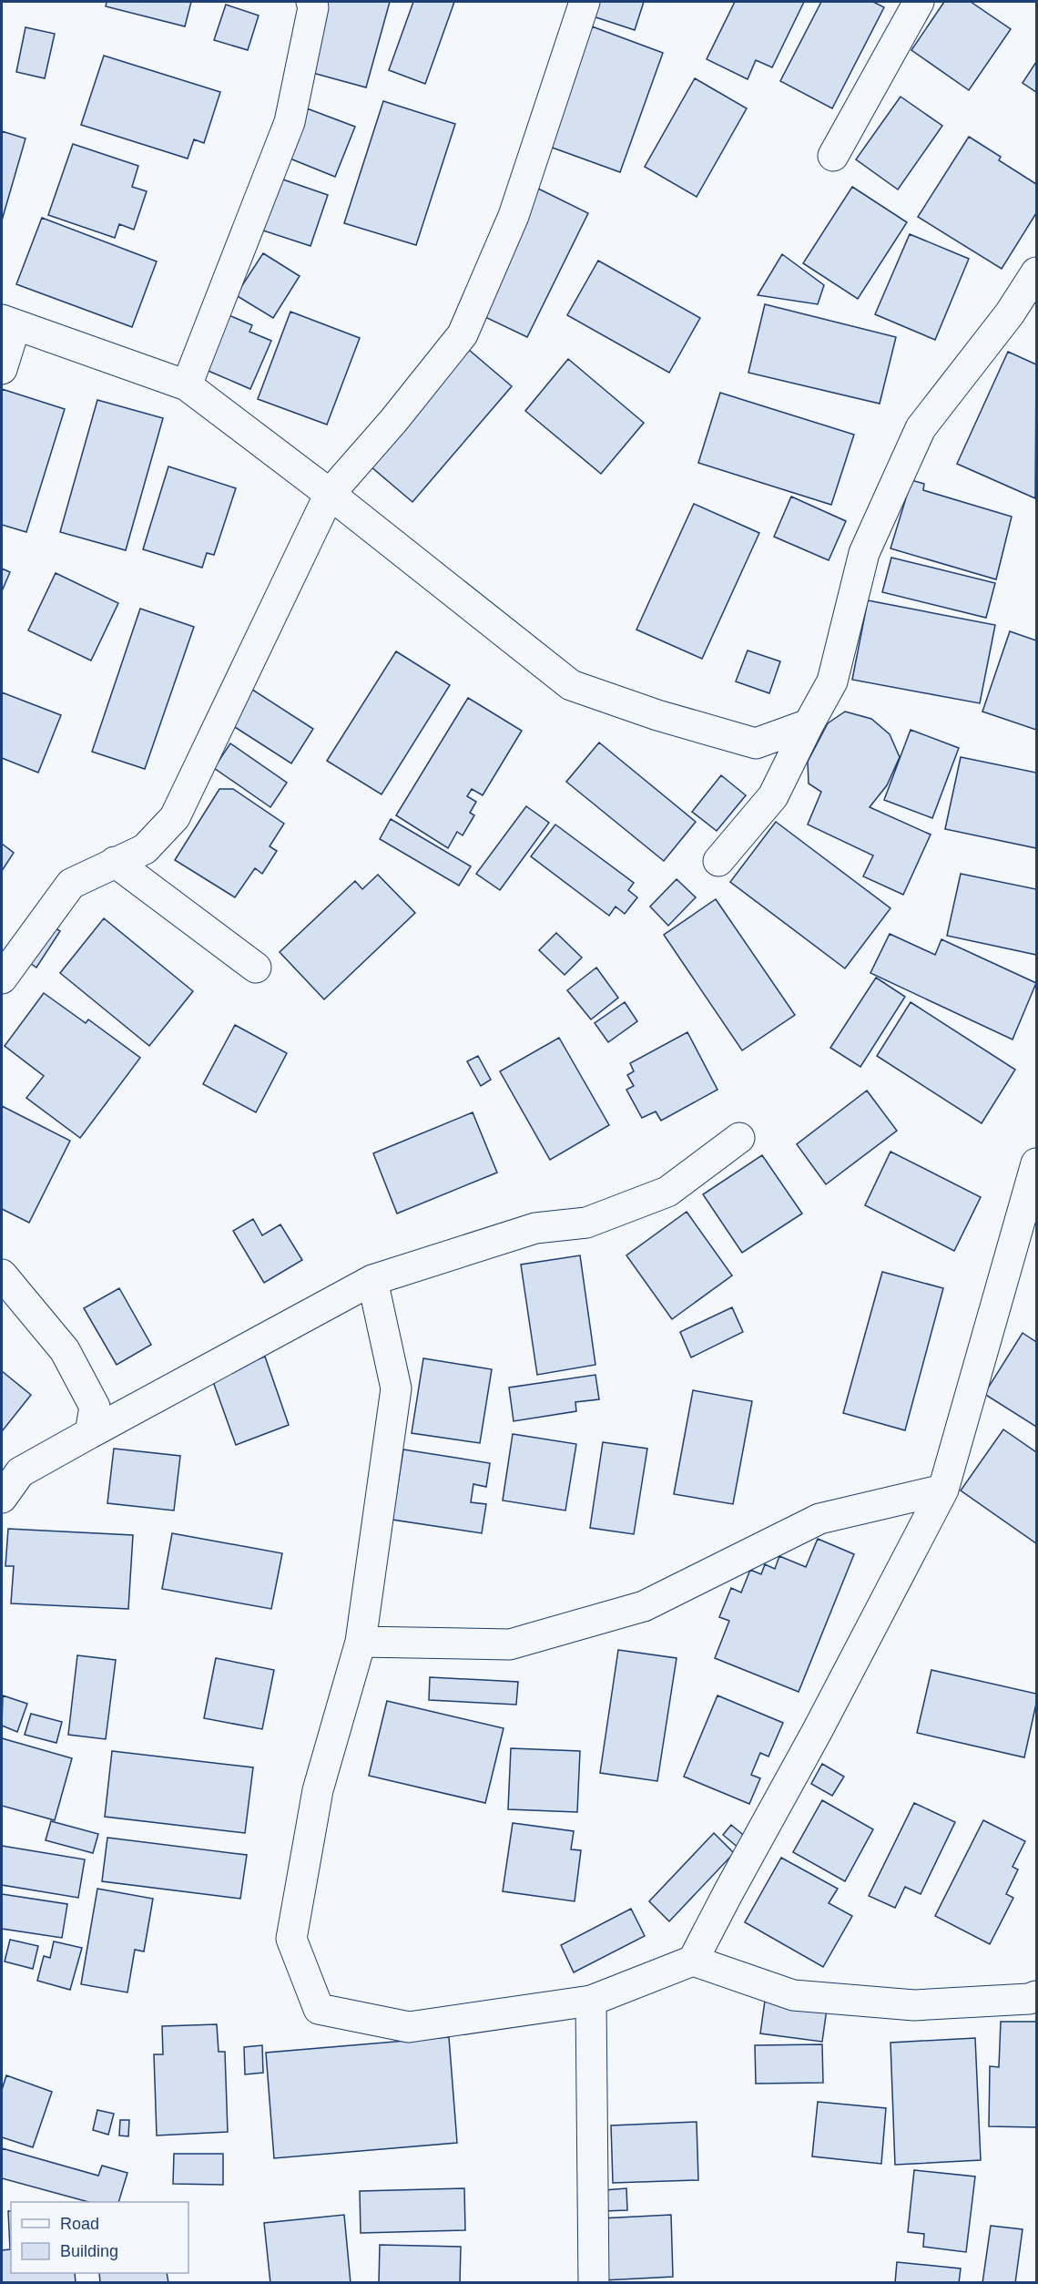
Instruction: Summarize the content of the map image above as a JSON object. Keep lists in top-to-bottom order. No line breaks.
{"legend":["Road","Building"]}
